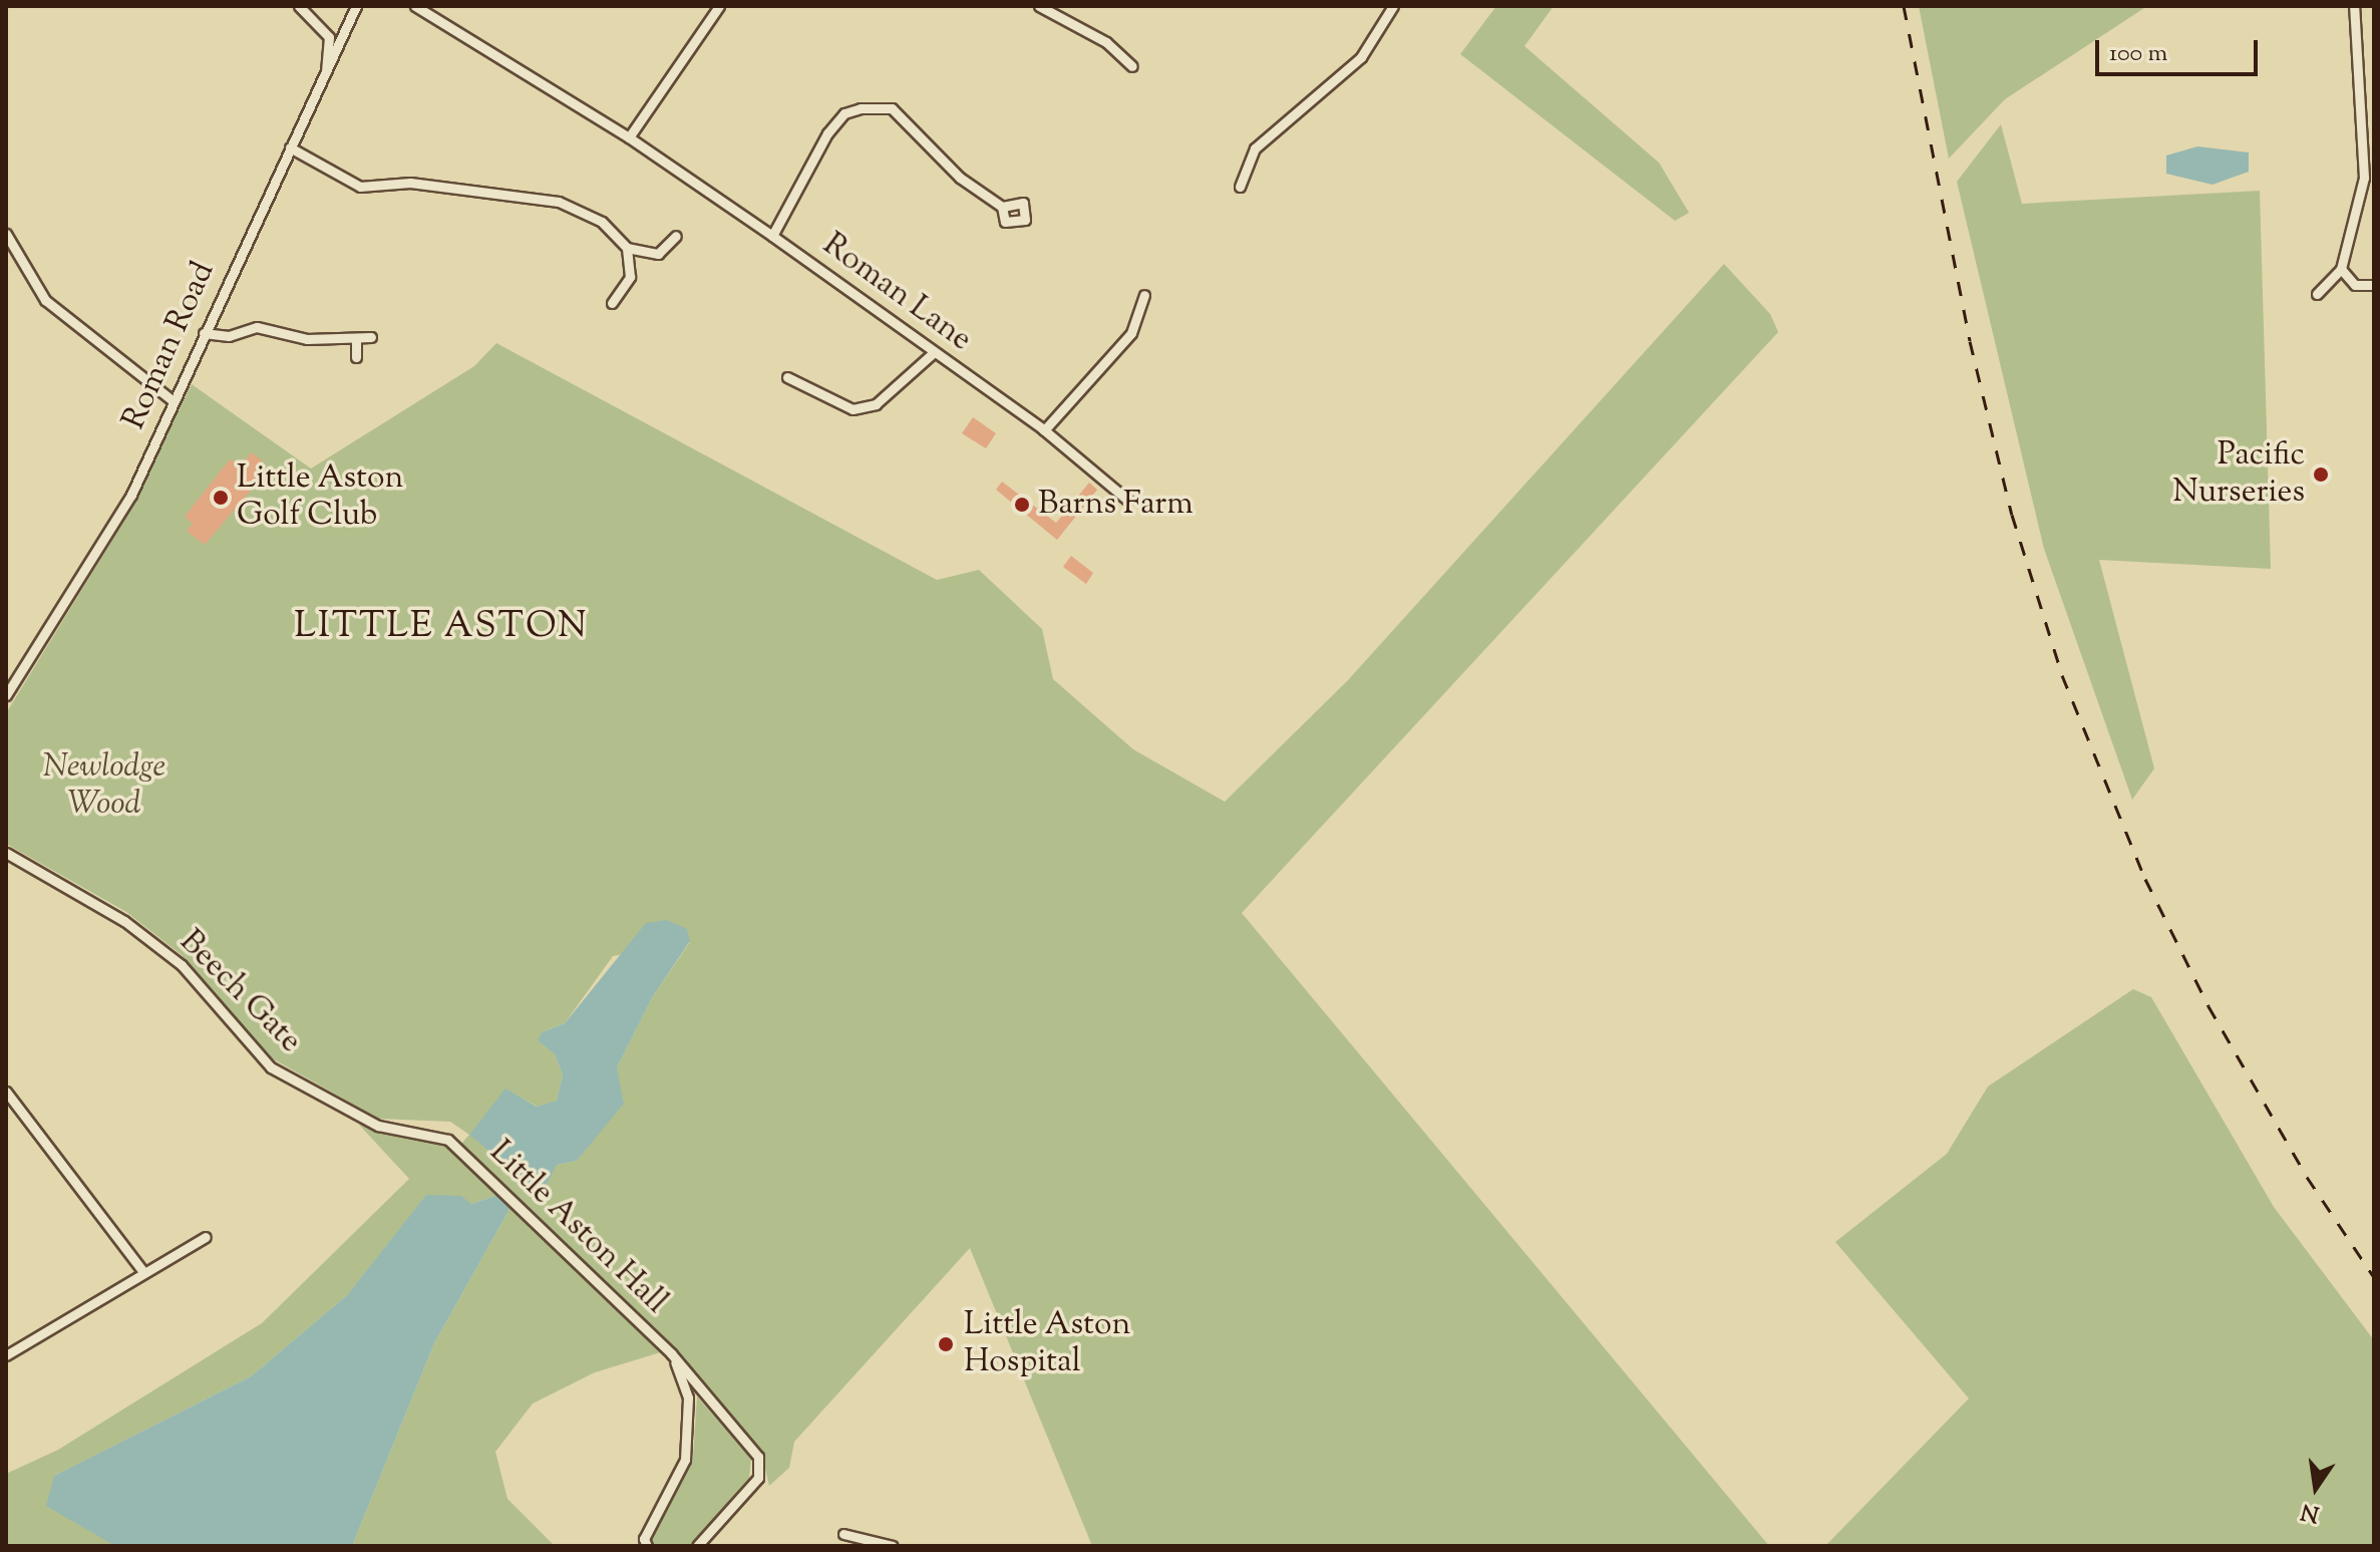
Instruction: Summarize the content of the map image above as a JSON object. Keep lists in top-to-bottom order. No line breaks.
{"streets":{"street":["Roman Lane","Roman Road","Beech Gate","Little Aston Hall"]},"crossings":[["Beech Gate","Little Aston Hall"]],"districts":["LITTLE ASTON"],"parks":["Newlodge Wood"],"places":["Pacific Nurseries","Little Aston Golf Club","Barns Farm","Little Aston Hospital"],"scale_bar":"100 m","north":"bottom"}
